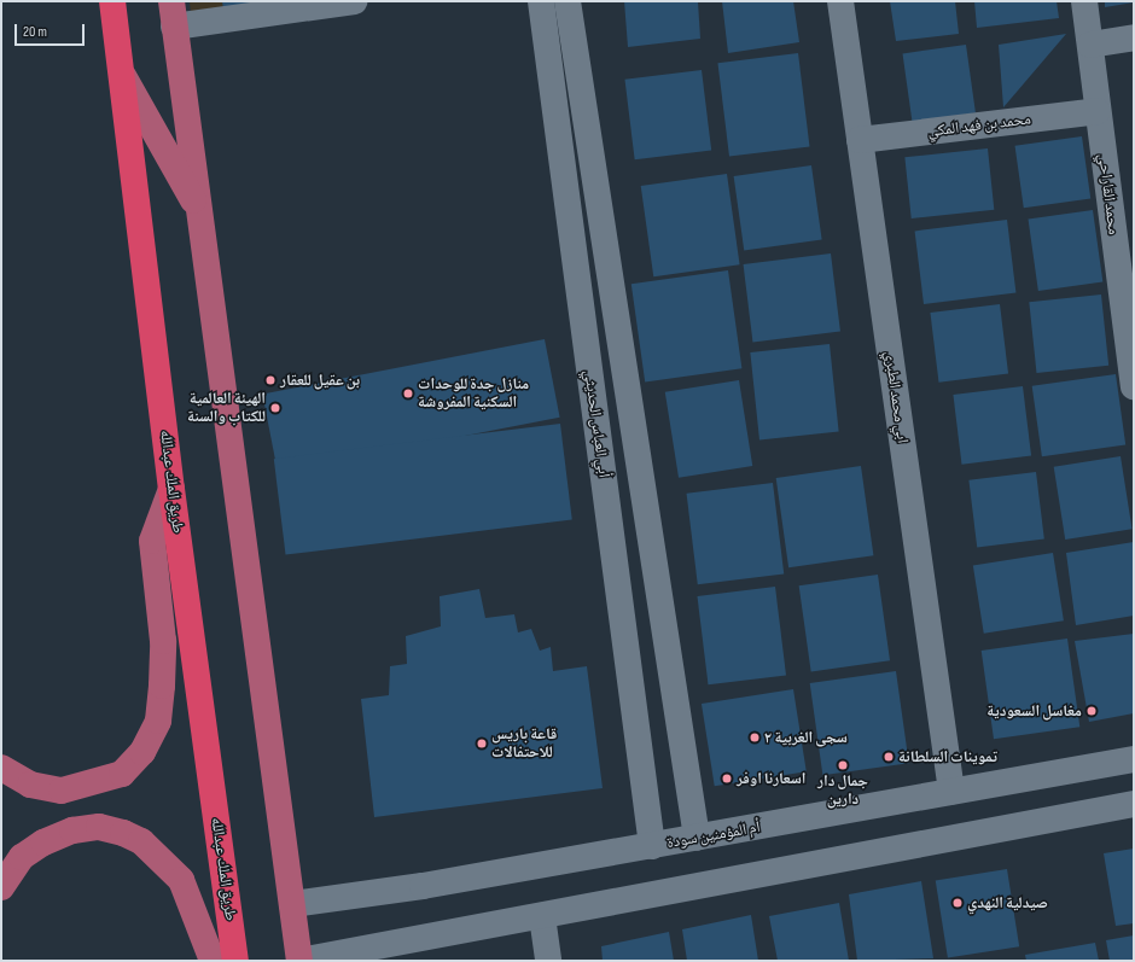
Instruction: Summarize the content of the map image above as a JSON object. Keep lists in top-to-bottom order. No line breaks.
{"streets":{"highway":["طريق الملك عبدالله"],"street":["محمد بن فهد المكي","محمد القاراحي","ابي محمد الطبري","أبي العباس الحديثي","أم المؤمنين سودة"]},"crossings":[["محمد بن فهد المكي","محمد القاراحي"],["محمد بن فهد المكي","ابي محمد الطبري"],["ابي محمد الطبري","أم المؤمنين سودة"],["أبي العباس الحديثي","أم المؤمنين سودة"]],"places":["بن عقيل للعقار","منازل جدة للوحدات السكنية المفروشة","الهيئة العالمية للكتاب والسنة","مغاسل السعودية","سجى الغربية ٢","قاعة باريس للاحتفالات","تموينات السلطانة","جمال دار دارين","اسعارنا اوفر","صيدلية النهدي"],"scale_bar":"20 m"}
